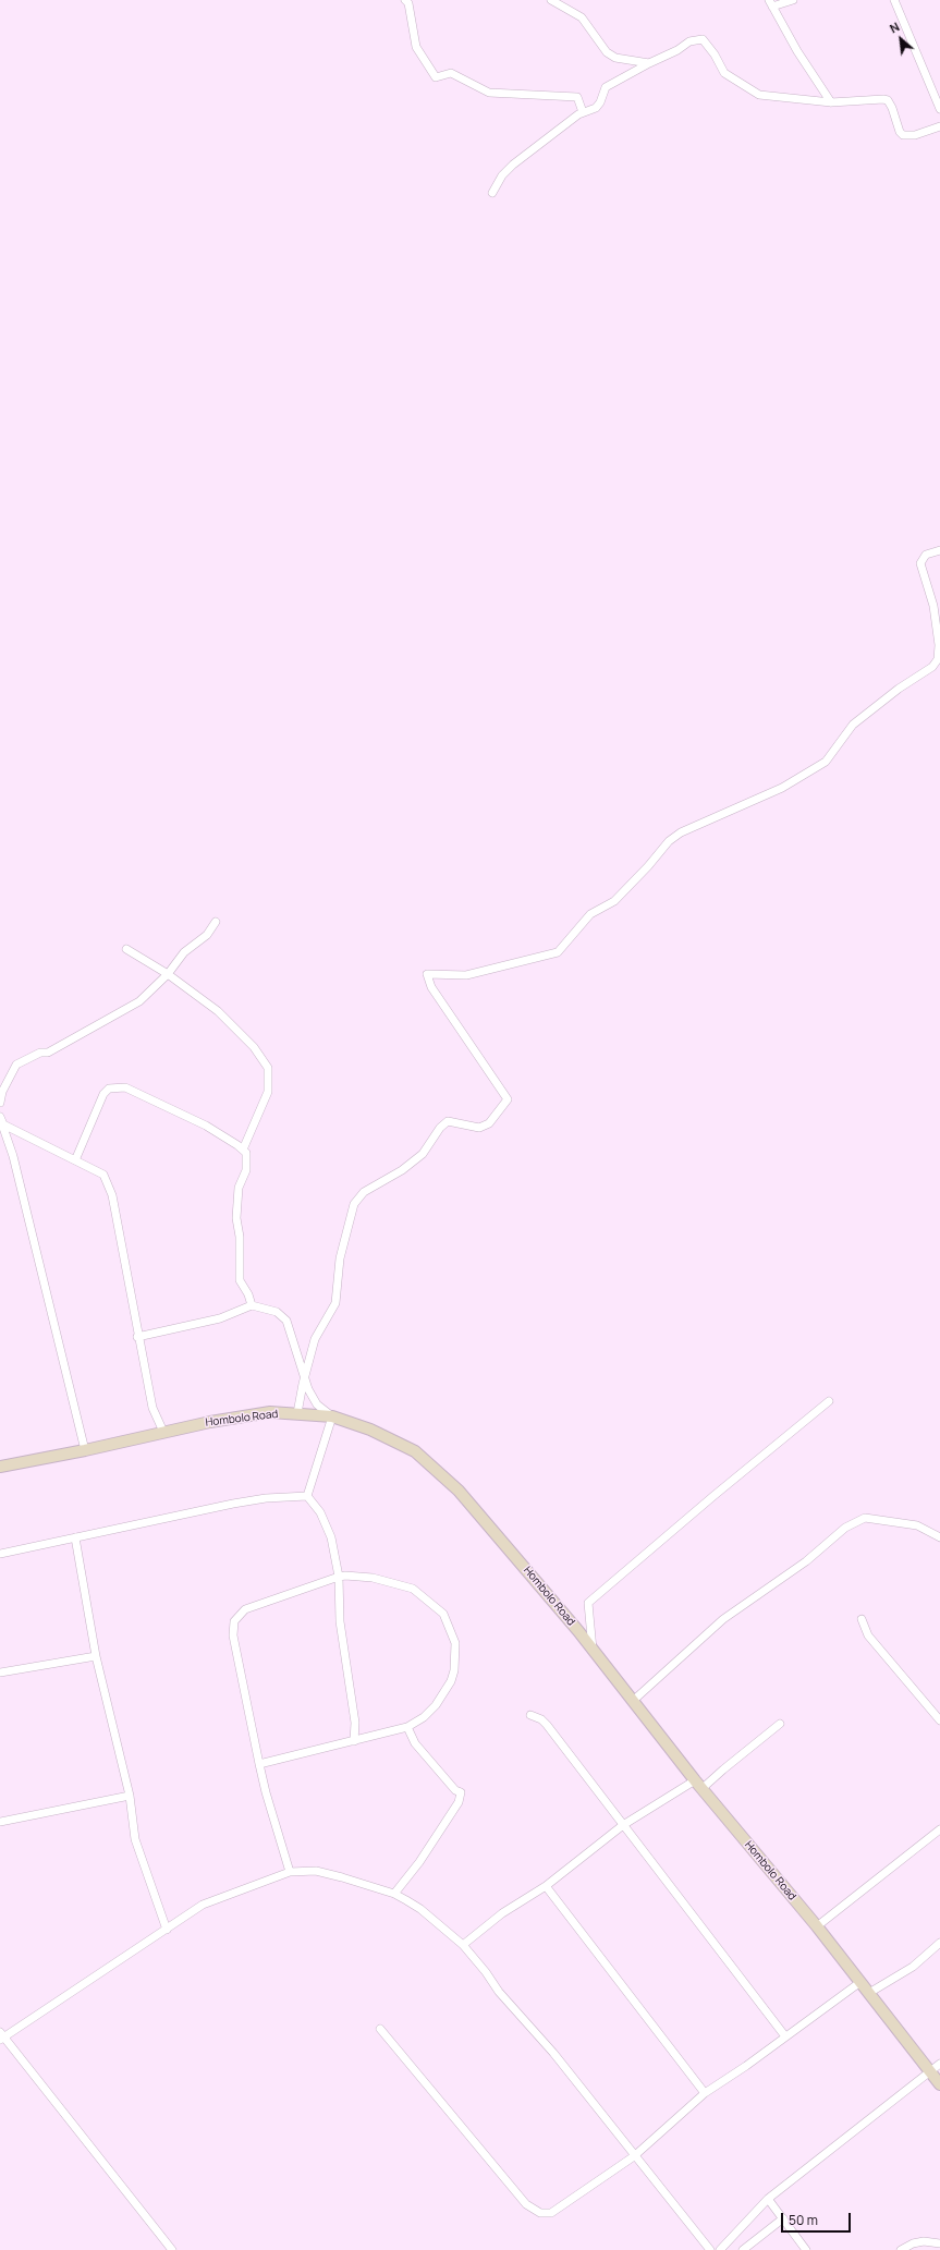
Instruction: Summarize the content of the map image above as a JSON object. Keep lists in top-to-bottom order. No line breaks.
{"streets":{"street":["Hombolo Road"]},"scale_bar":"50 m","north":"top left"}
